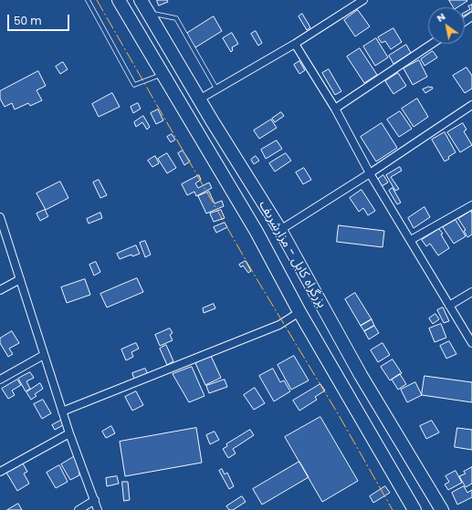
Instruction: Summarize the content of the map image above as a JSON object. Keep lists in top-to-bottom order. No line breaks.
{"streets":{"highway":["بزرگراه کابل - مزارشریف"]},"scale_bar":"50 m","north":"top left"}
